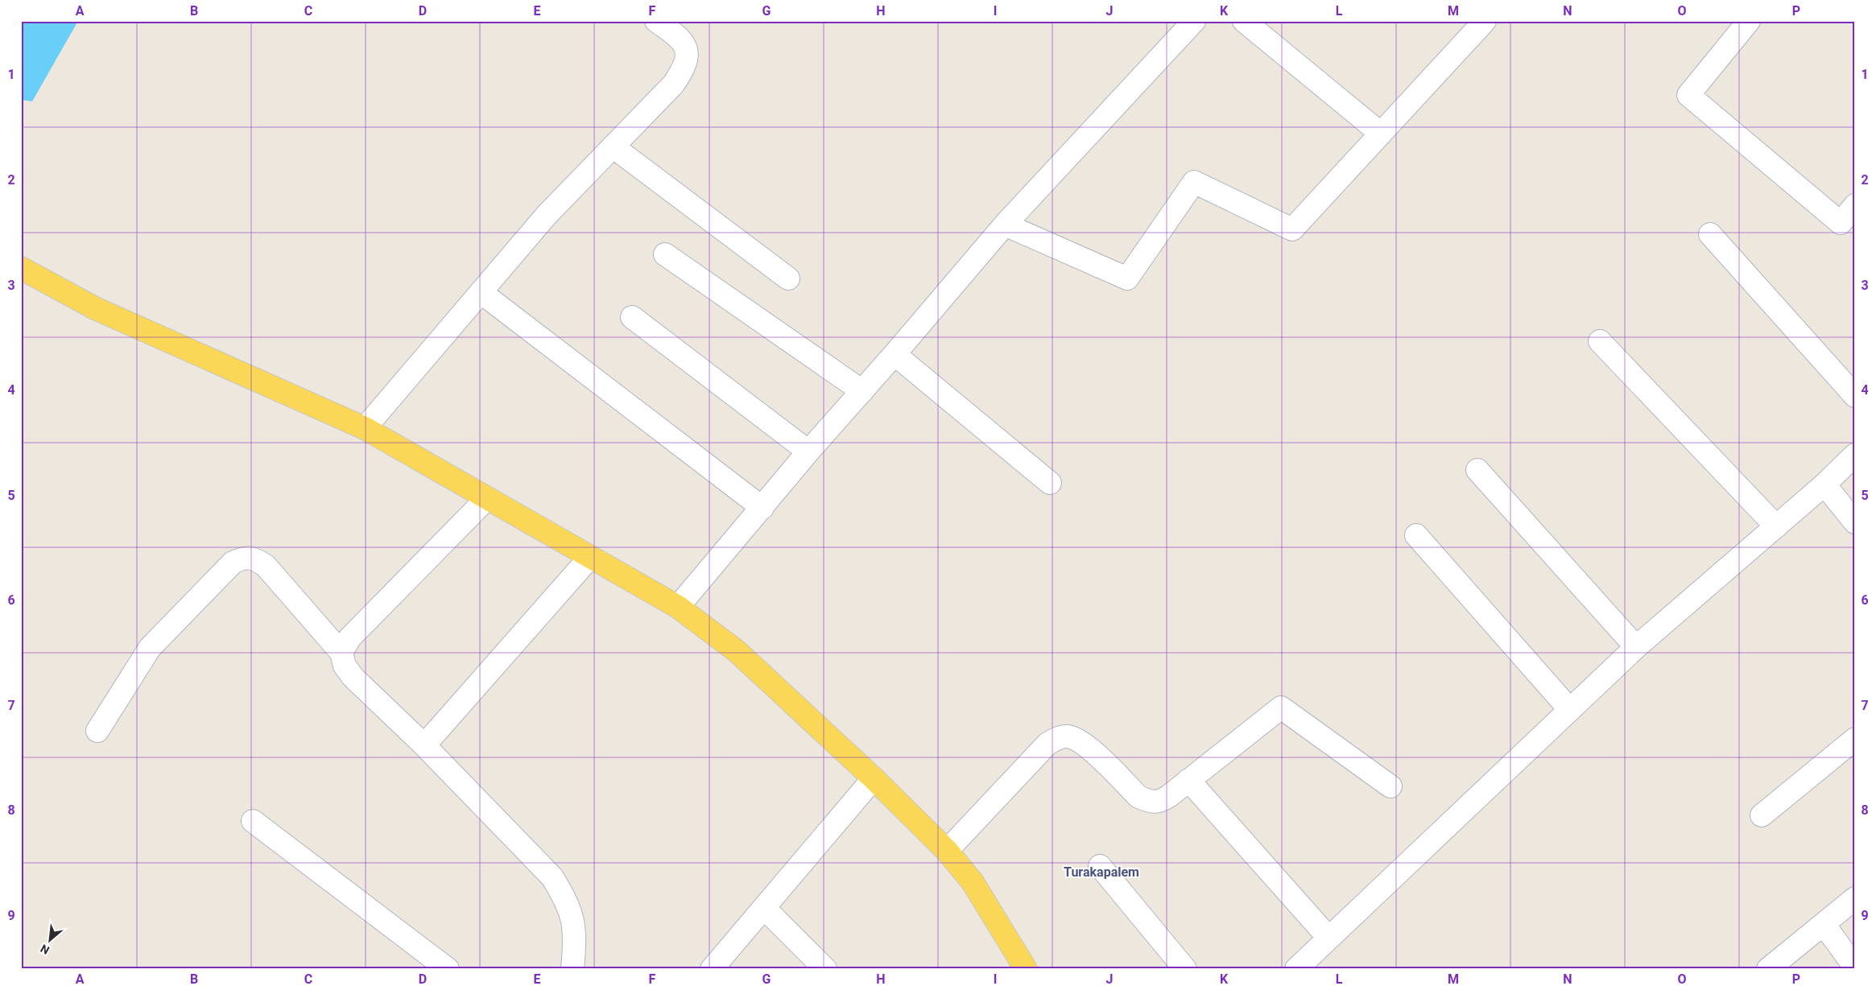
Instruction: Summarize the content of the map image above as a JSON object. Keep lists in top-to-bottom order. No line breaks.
{"districts":["Turakapalem"],"north":"bottom left","grid":{"columns":["A","B","C","D","E","F","G","H","I","J","K","L","M","N","O","P"],"rows":["1","2","3","4","5","6","7","8","9"]}}
